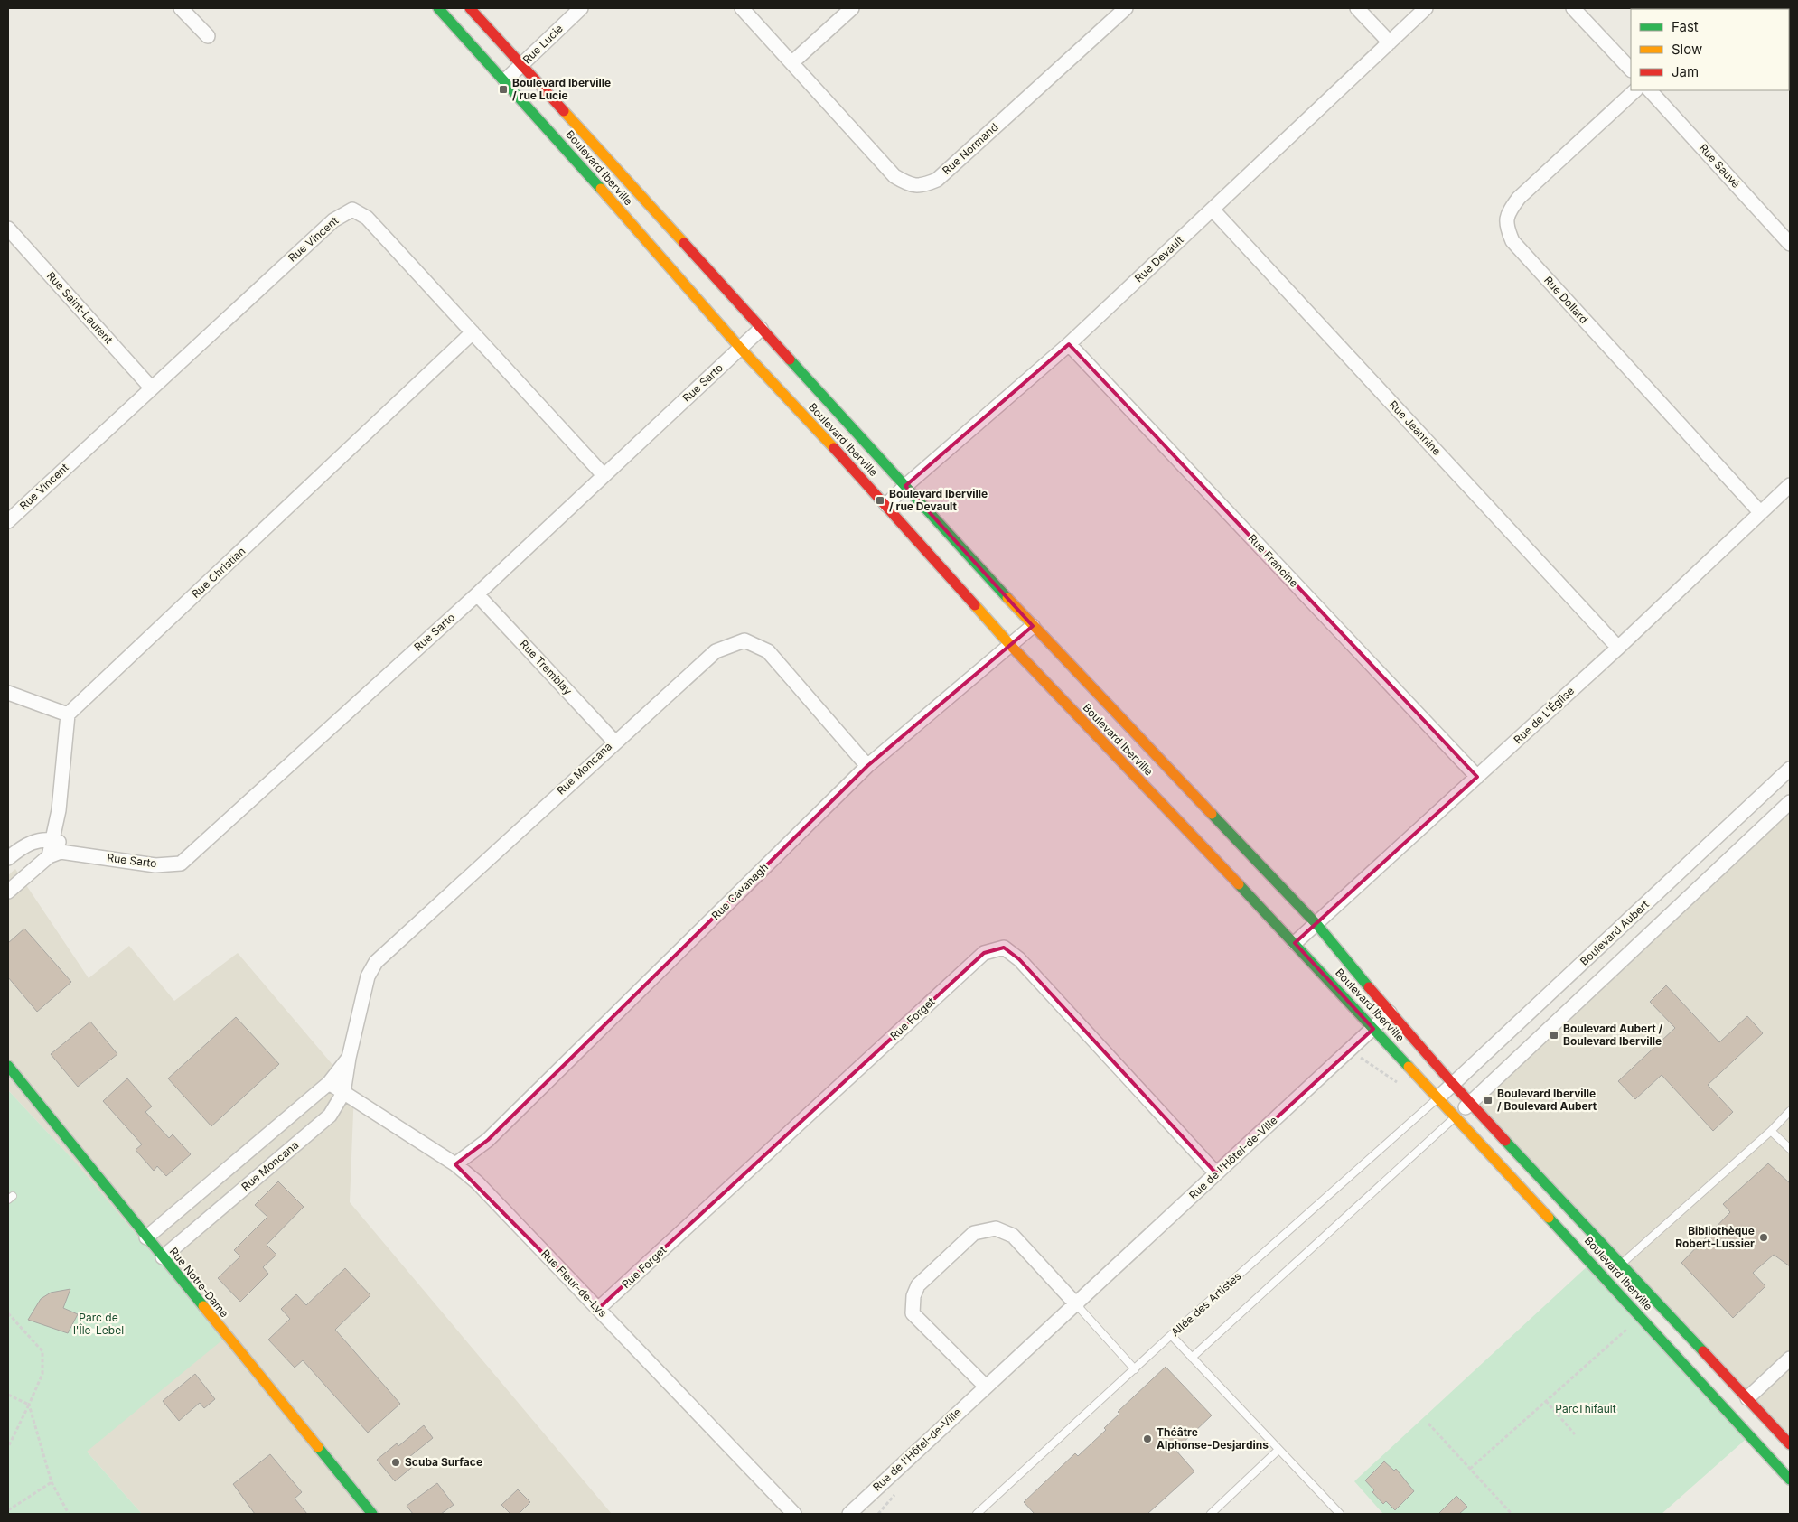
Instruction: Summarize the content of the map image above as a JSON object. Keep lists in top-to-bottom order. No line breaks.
{"streets":{"street":["Rue Lucie","Rue Normand","Rue Sauvé","Boulevard Iberville","Rue Vincent","Rue Devault","Rue Dollard","Rue Saint-Laurent","Rue Sarto","Rue Jeannine","Rue Francine","Rue Christian","Rue Tremblay","Rue de L'Église","Rue Moncana","Rue Cavanagh","Boulevard Aubert","Rue Forget","Rue de l'Hôtel-de-Ville","Rue Notre-Dame","Rue Fleur-de-Lys"],"lane":["Allée des Artistes"]},"crossings":[["Rue Lucie","Boulevard Iberville"],["Boulevard Iberville","Rue Devault"],["Boulevard Iberville","Rue Sarto"],["Boulevard Iberville","Rue de L'Église"],["Boulevard Iberville","Rue Cavanagh"],["Boulevard Iberville","Boulevard Aubert"],["Boulevard Iberville","Rue de l'Hôtel-de-Ville"],["Boulevard Iberville","Allée des Artistes"],["Rue Vincent","Rue Saint-Laurent"],["Rue Vincent","Rue Sarto"],["Rue Vincent","Rue Christian"],["Rue Devault","Rue Jeannine"],["Rue Devault","Rue Francine"],["Rue Dollard","Rue de L'Église"],["Rue Sarto","Rue Tremblay"],["Rue Jeannine","Rue de L'Église"],["Rue Francine","Rue de L'Église"],["Rue Tremblay","Rue Moncana"],["Rue Moncana","Rue Cavanagh"],["Rue Moncana","Rue Notre-Dame"],["Rue Moncana","Rue Fleur-de-Lys"],["Rue Cavanagh","Rue Fleur-de-Lys"],["Boulevard Aubert","Allée des Artistes"],["Rue Forget","Rue de l'Hôtel-de-Ville"],["Rue Forget","Rue Fleur-de-Lys"]],"parks":["Parc de l'Île-Lebel","ParcThifault"],"places":{"transit":["Boulevard Iberville / rue Lucie","Boulevard Iberville / rue Devault","Boulevard Aubert / Boulevard Iberville","Boulevard Iberville / Boulevard Aubert"],"other":["Bibliothèque Robert-Lussier","Théâtre Alphonse-Desjardins","Scuba Surface"]},"legend":["Fast","Slow","Jam"]}
